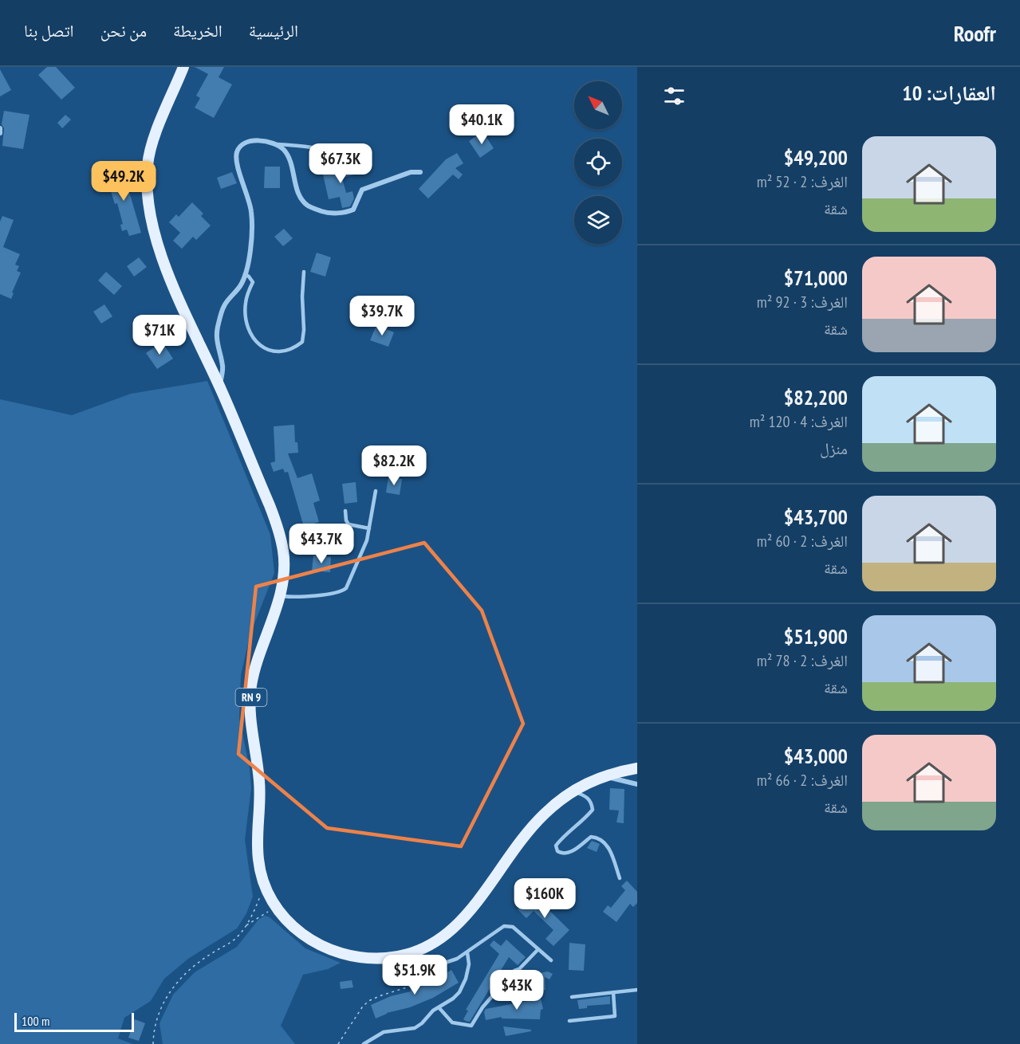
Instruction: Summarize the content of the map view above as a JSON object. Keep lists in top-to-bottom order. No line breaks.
{"streets":{"main road":["RN 9"]},"scale_bar":"100 m","north":"top left","page":{"header":"Roofr","nav":["الرئيسية","الخريطة","من نحن","اتصل بنا"],"heading":"العقارات: 10","price":["$40.1K","$67.3K","$49.2K","$39.7K","$71K","$82.2K","$43.7K","$160K","$51.9K","$43K"],"list":[{"name":"$49,200","note":"الغرف: 2 · 52 m² · شقة"},{"name":"$71,000","note":"الغرف: 3 · 92 m² · شقة"},{"name":"$82,200","note":"الغرف: 4 · 120 m² · منزل"},{"name":"$43,700","note":"الغرف: 2 · 60 m² · شقة"},{"name":"$51,900","note":"الغرف: 2 · 78 m² · شقة"},{"name":"$43,000","note":"الغرف: 2 · 66 m² · شقة"}],"scale":"100 m"}}
